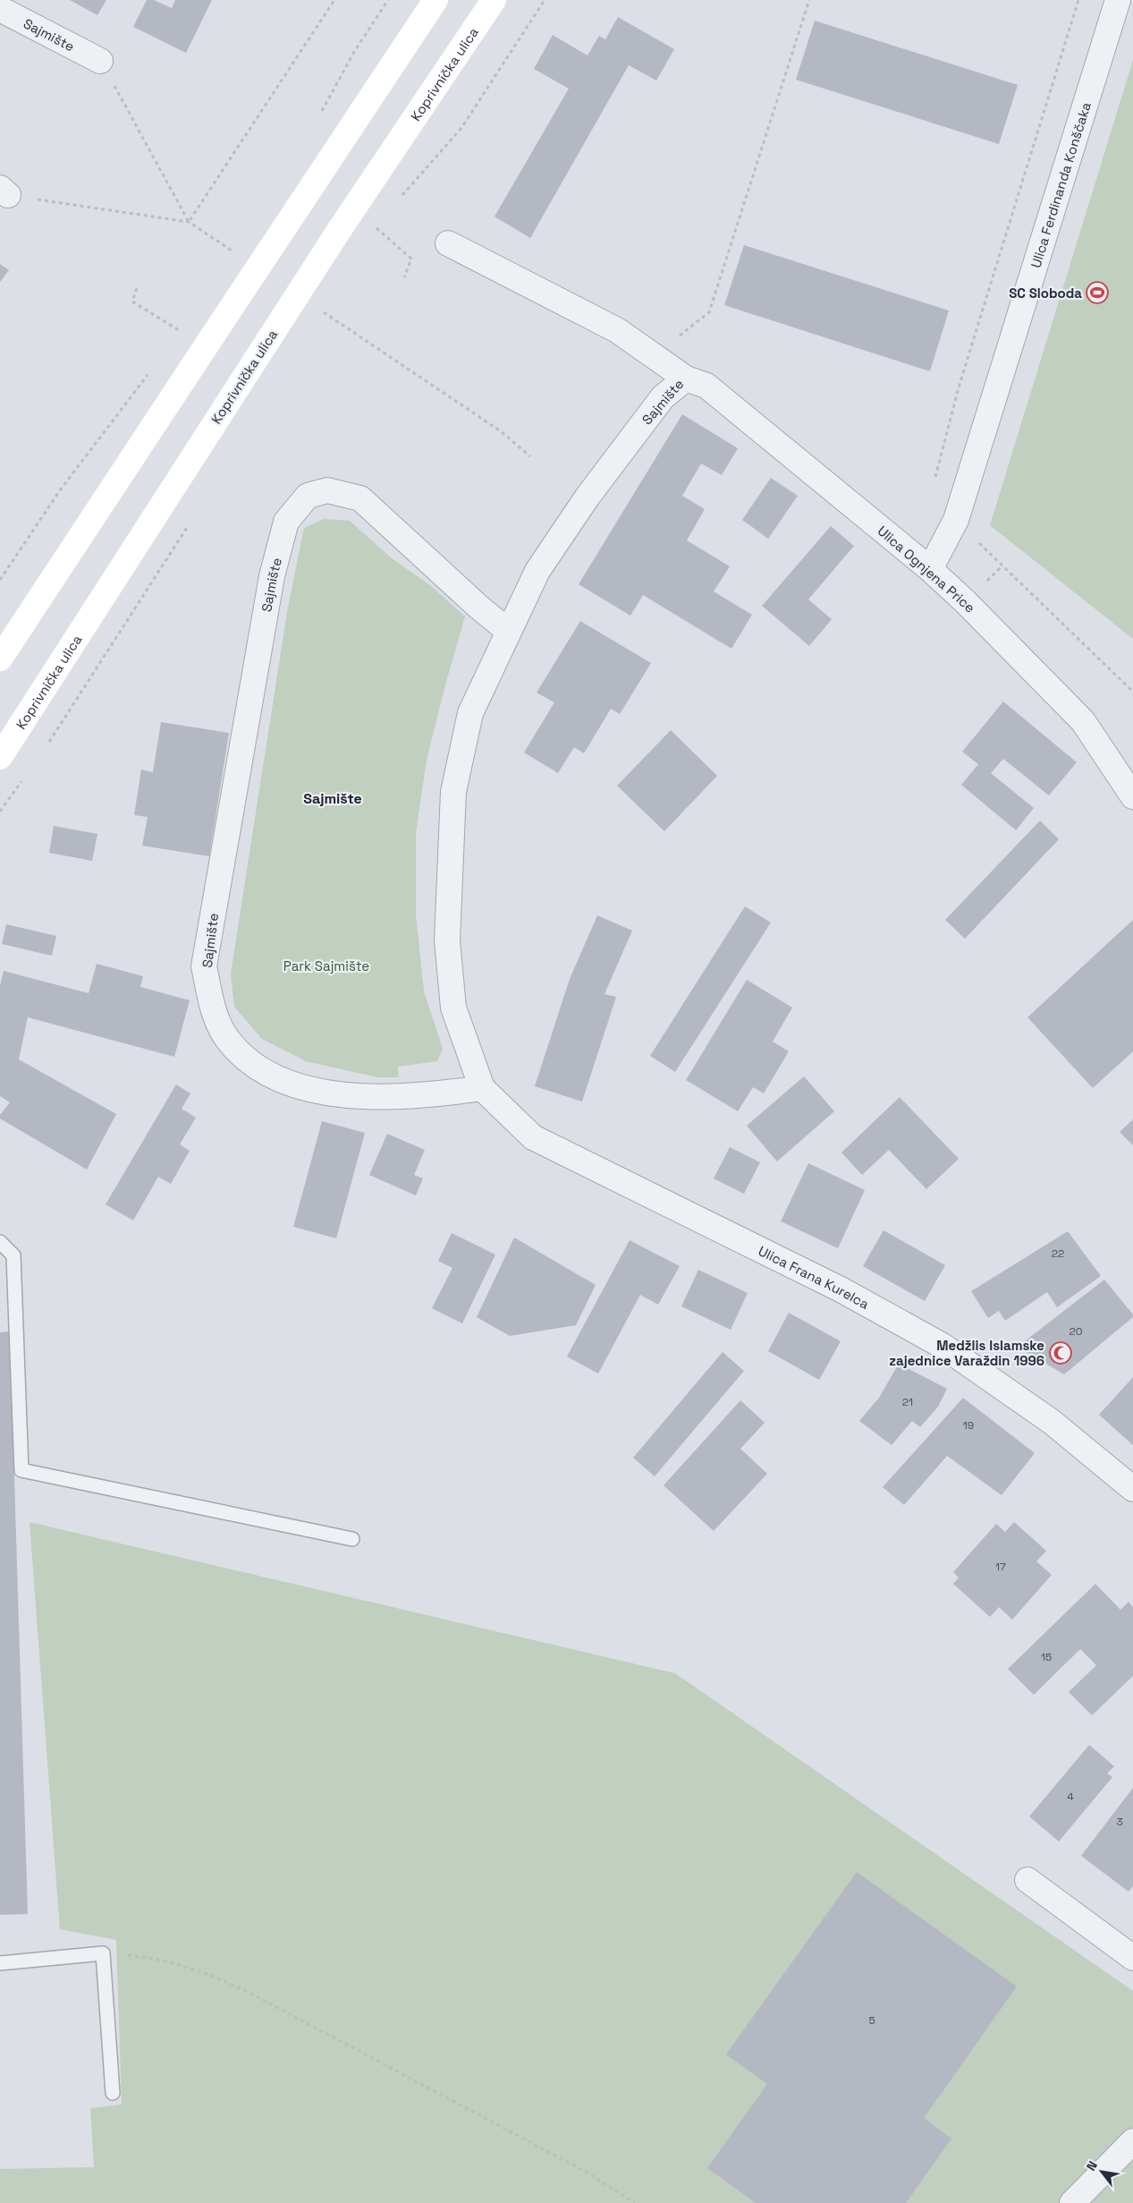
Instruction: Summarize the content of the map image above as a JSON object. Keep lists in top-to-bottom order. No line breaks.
{"streets":{"main road":["Koprivnička ulica"],"street":["Sajmište","Ulica Ferdinanda Konščaka","Ulica Ognjena Price","Ulica Frana Kurelca"]},"crossings":[["Sajmište","Ulica Ognjena Price"],["Sajmište","Ulica Frana Kurelca"],["Ulica Ferdinanda Konščaka","Ulica Ognjena Price"]],"districts":["Sajmište"],"parks":["Park Sajmište"],"places":{"sports":["SC Sloboda"],"mosque":["Medžlis Islamske zajednice Varaždin 1996"]},"house_numbers":["22","20","21","19","17","15","4","3","5"],"north":"top left"}
